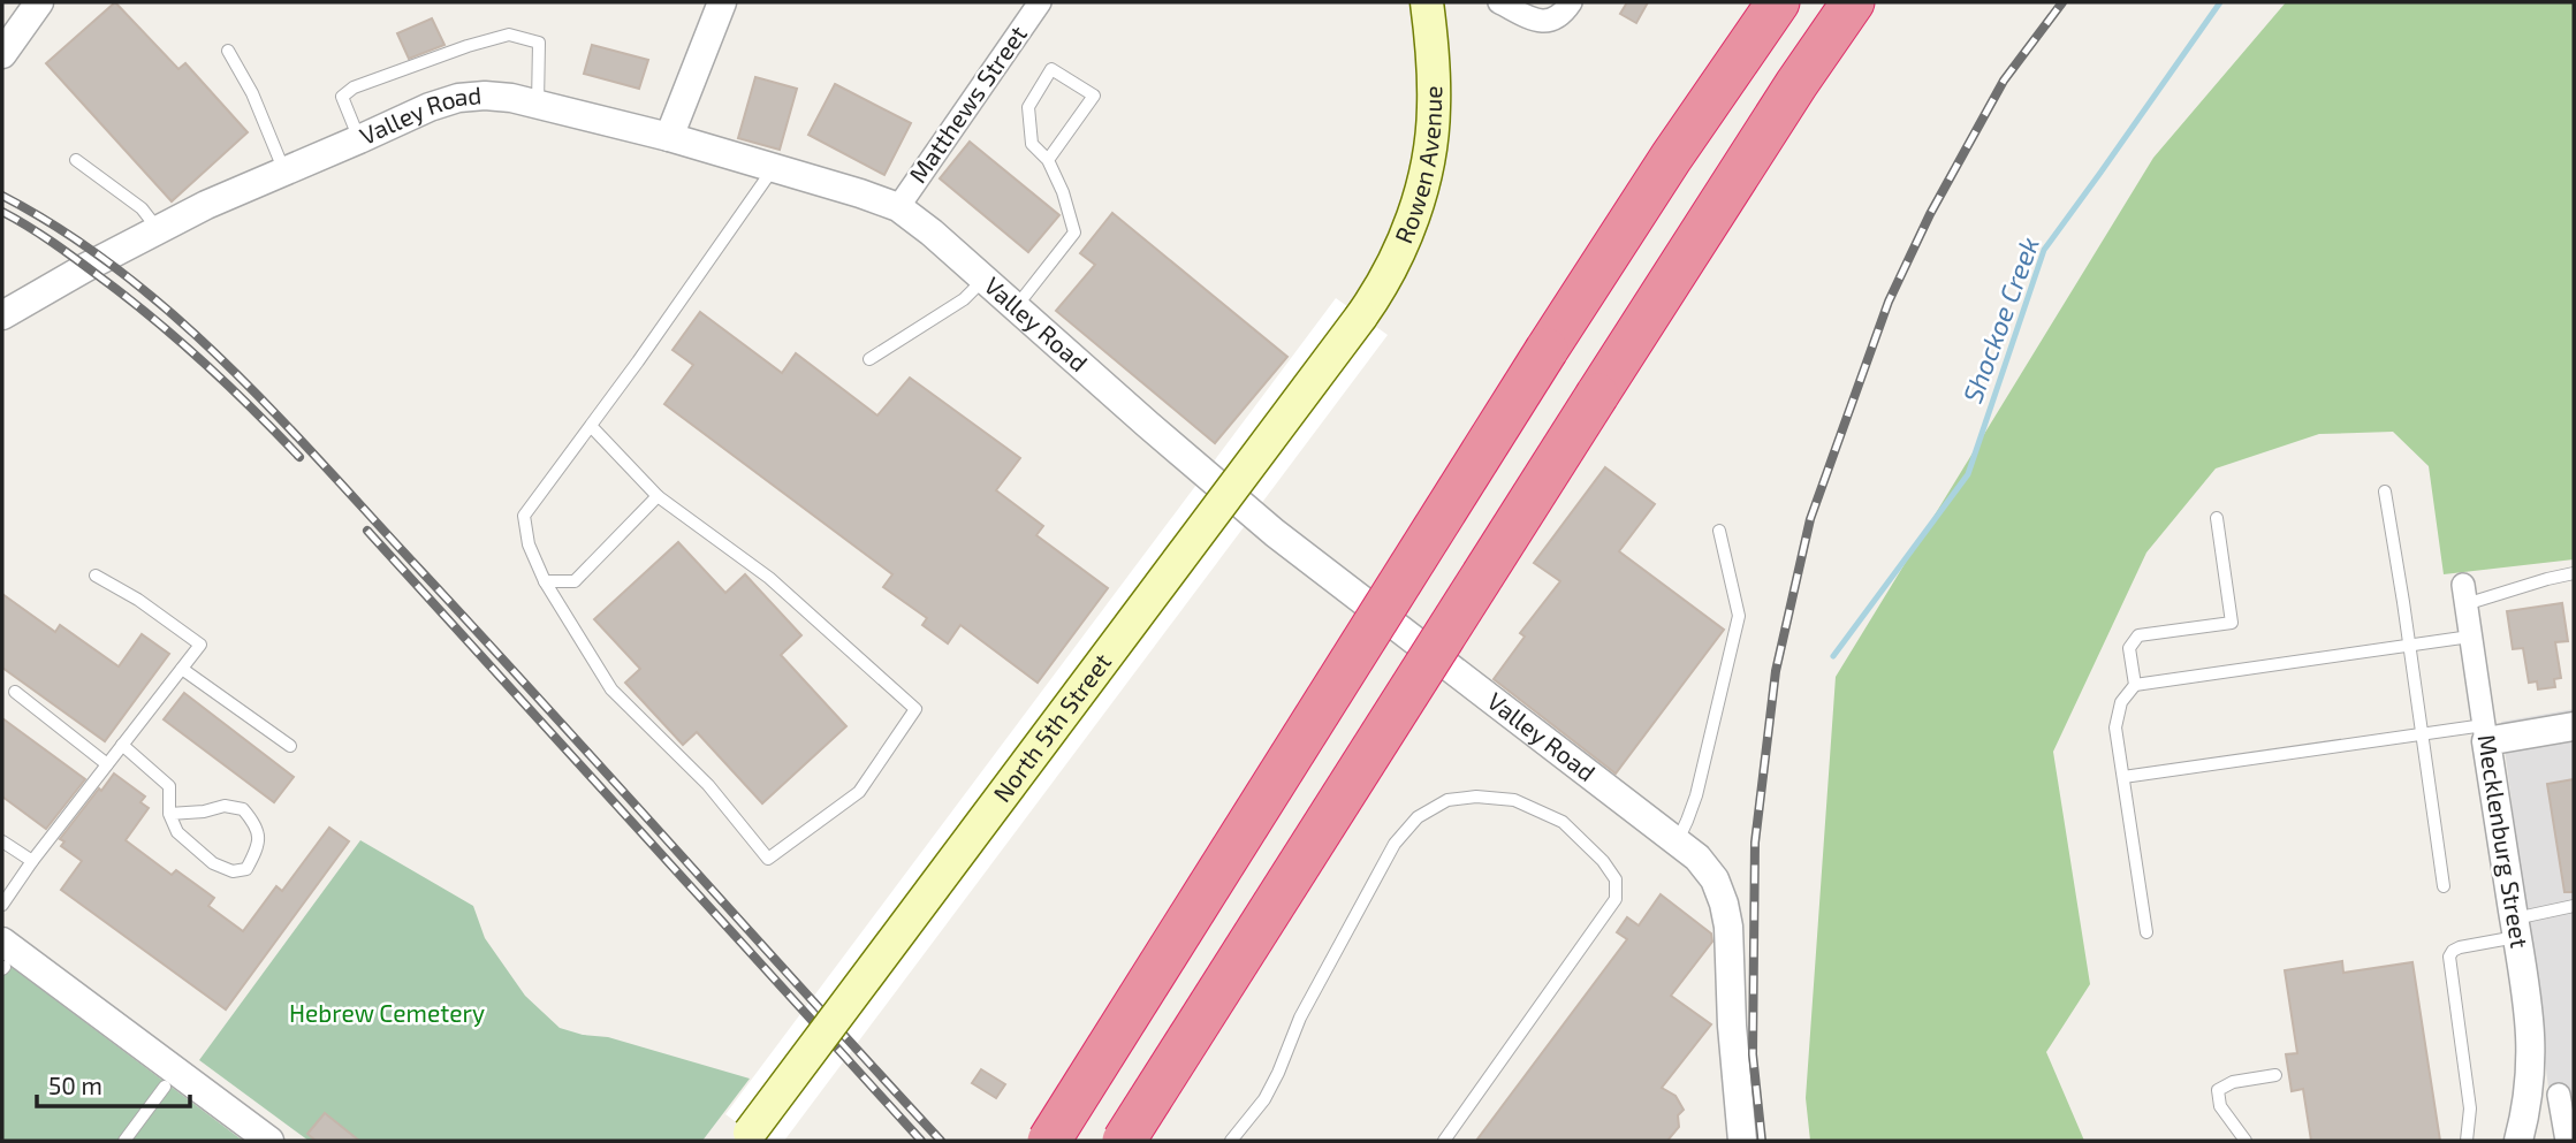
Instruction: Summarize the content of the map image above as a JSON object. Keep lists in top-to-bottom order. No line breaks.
{"streets":{"main road":["Rowen Avenue","North 5th Street"],"street":["Matthews Street","Valley Road","Mecklenburg Street"]},"crossings":[["Matthews Street","Valley Road"],["Rowen Avenue","North 5th Street"]],"water":["Shockoe Creek"],"parks":["Hebrew Cemetery"],"scale_bar":"50 m"}
